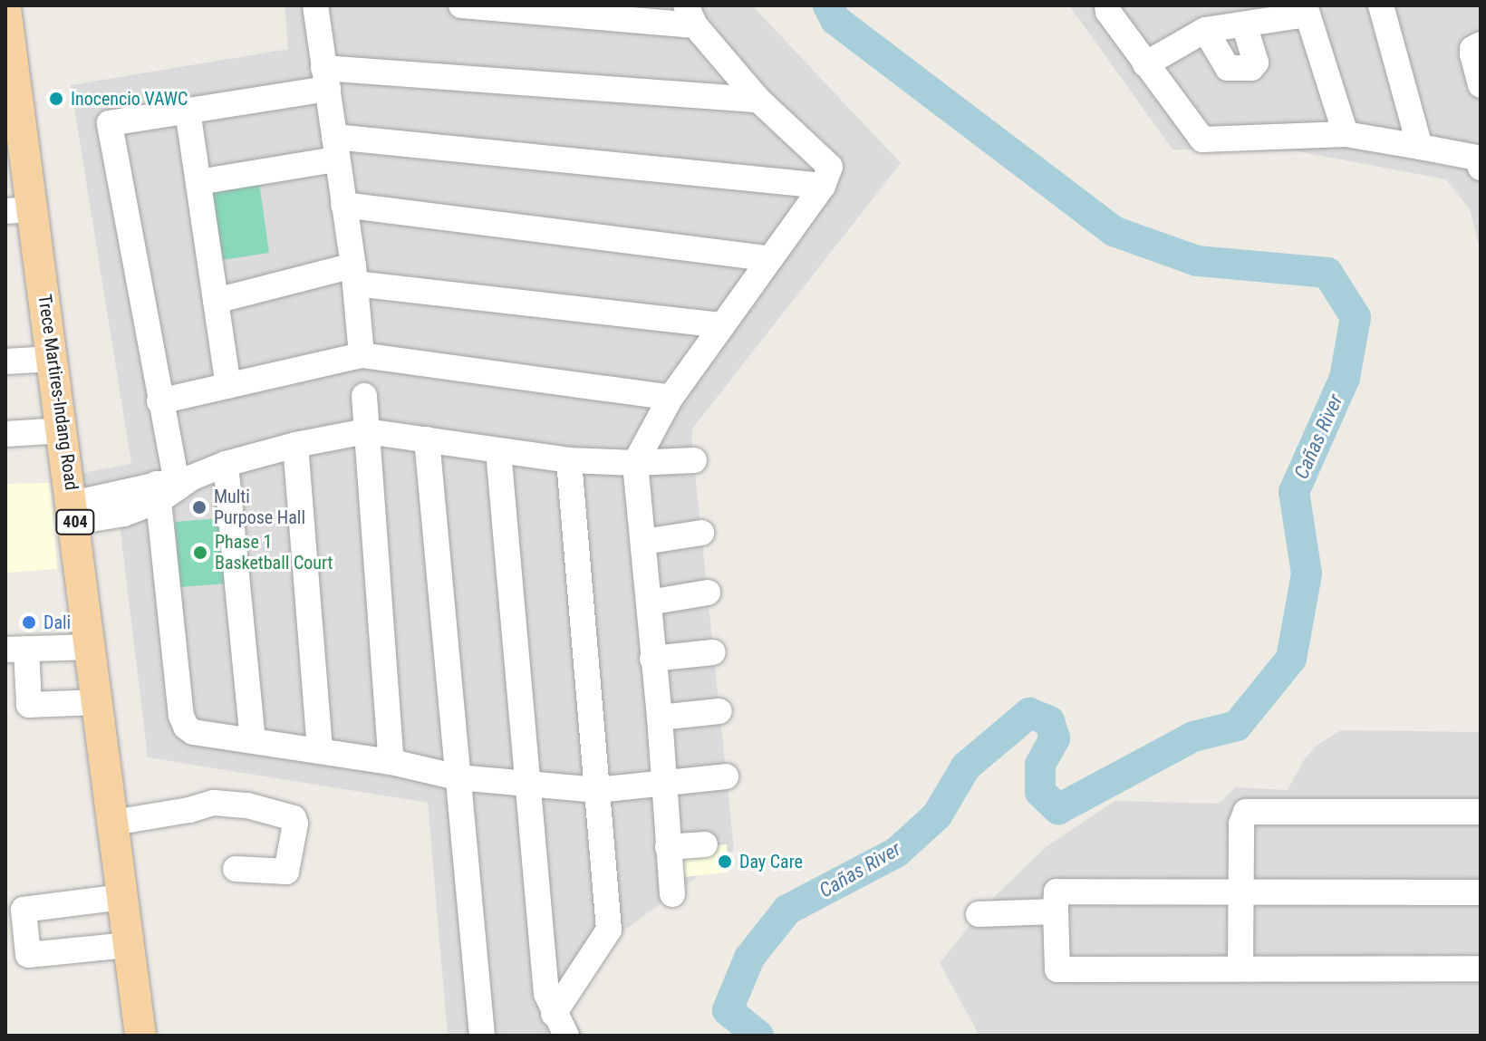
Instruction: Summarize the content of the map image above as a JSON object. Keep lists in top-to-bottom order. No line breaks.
{"streets":{"main road":["Trece Martires-Indang Road","404"]},"water":["Cañas River"],"places":["Inocencio VAWC","Multi Purpose Hall","Phase 1 Basketball Court","Dali","Day Care"]}
